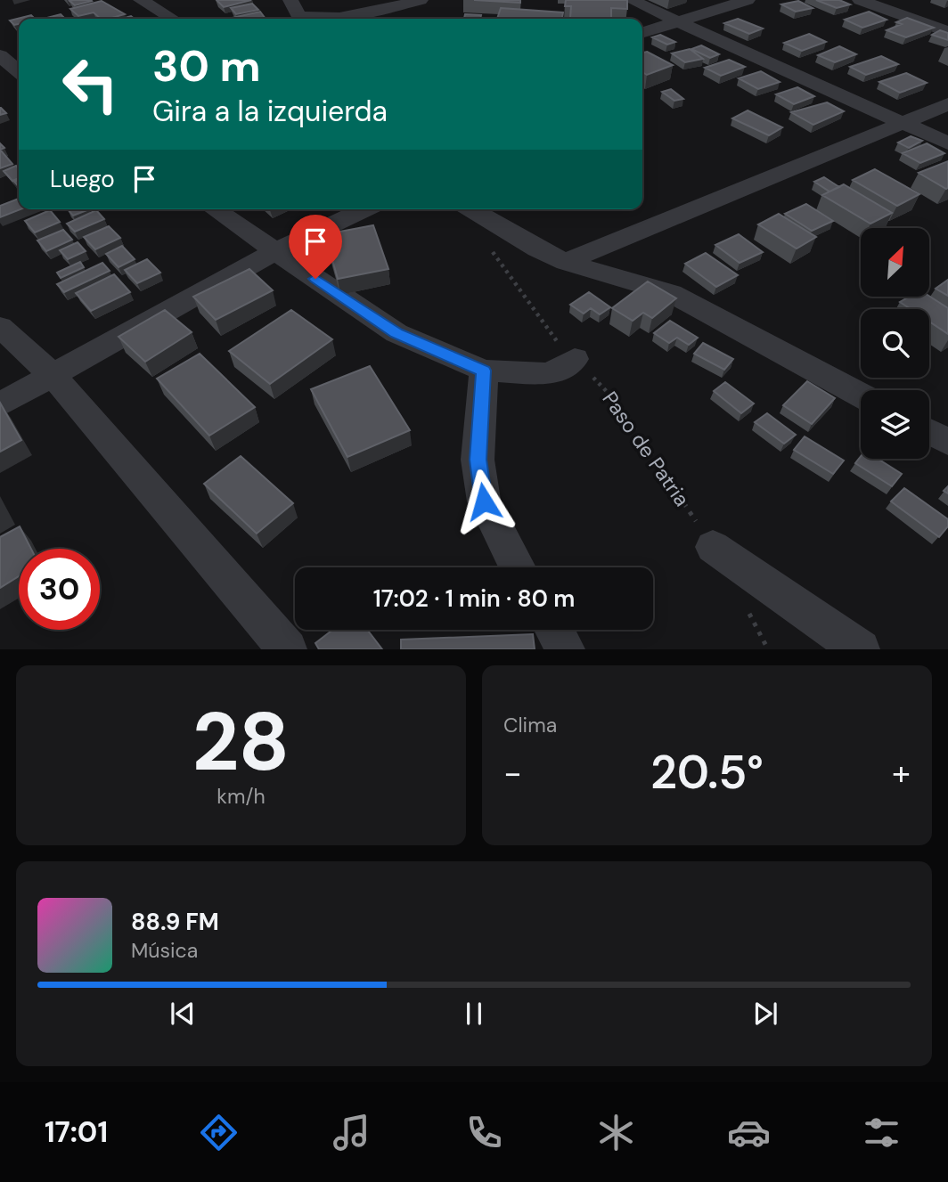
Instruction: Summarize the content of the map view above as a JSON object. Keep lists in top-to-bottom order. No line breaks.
{"streets":{"path":["Paso de Patria"]},"north":"top right","page":{"turn":["30 m","Gira a la izquierda"],"then":"Luego","limit":"30","trip":"17:02 · 1 min · 80 m","tile":[["28","km/h"],"Clima"],"heat":["−","20.5°","+"],"song":["88.9 FM","Música"],"tabs":"17:01"}}
